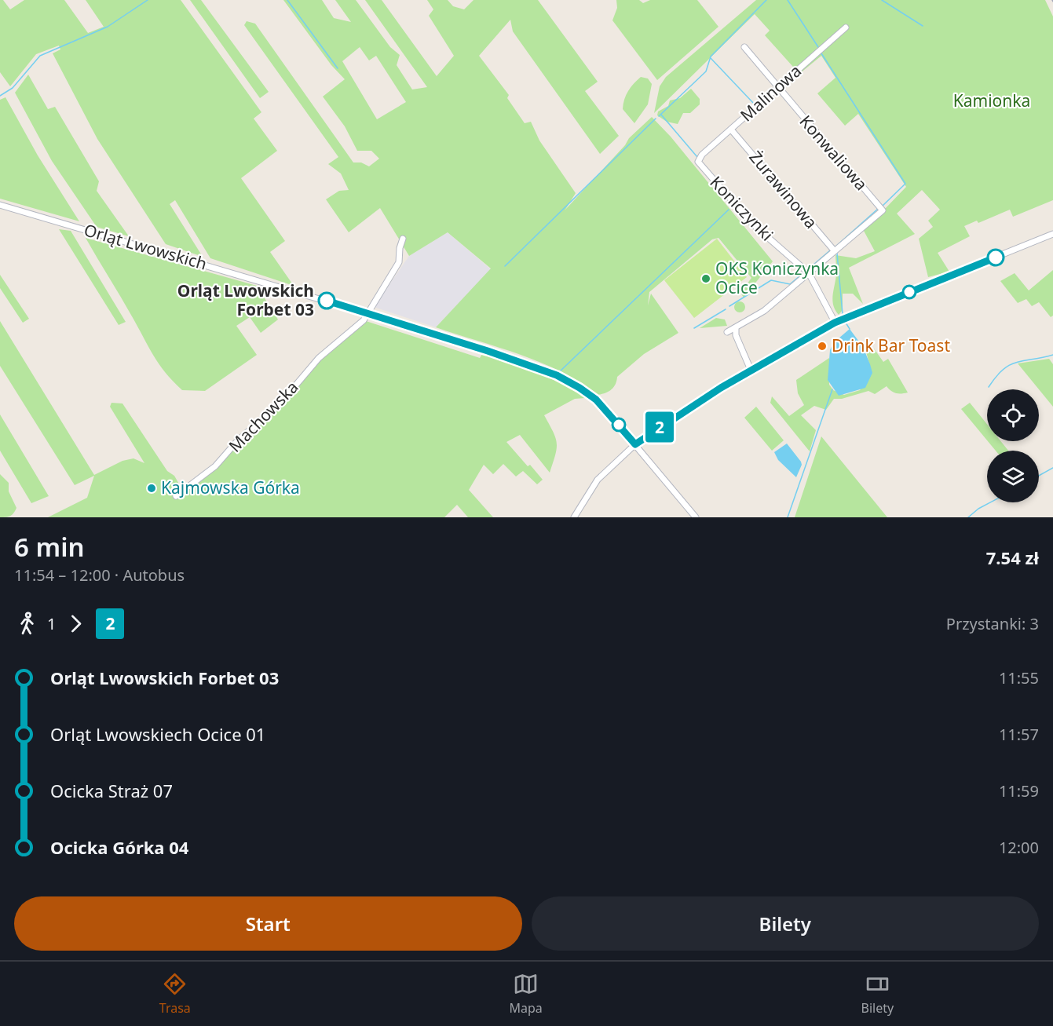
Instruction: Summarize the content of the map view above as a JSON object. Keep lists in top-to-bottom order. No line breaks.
{"streets":{"street":["Malinowa","Konwaliowa","Żurawinowa","Koniczynki","Orląt Lwowskich","Machowska"]},"crossings":[["Malinowa","Konwaliowa"],["Malinowa","Żurawinowa"],["Malinowa","Koniczynki"],["Konwaliowa","Żurawinowa"],["Orląt Lwowskich","Machowska"]],"parks":["Kamionka"],"places":["OKS Koniczynka Ocice","Orląt Lwowskich Forbet 03","Drink Bar Toast","Kajmowska Górka"],"lines":["bus line 2"],"page":{"on_map":"2","heading":["6 min","11:54 – 12:00 · Autobus","7.54 zł"],"legs":["1","2","Przystanki: 3"],"list":[{"name":"Orląt Lwowskich Forbet 03","value":"11:55"},{"name":"Orląt Lwowskiech Ocice 01","value":"11:57"},{"name":"Ocicka Straż 07","value":"11:59"},{"name":"Ocicka Górka 04","value":"12:00"}],"buttons":["Start","Bilety"],"tabs":["Trasa","Mapa","Bilety"]}}
